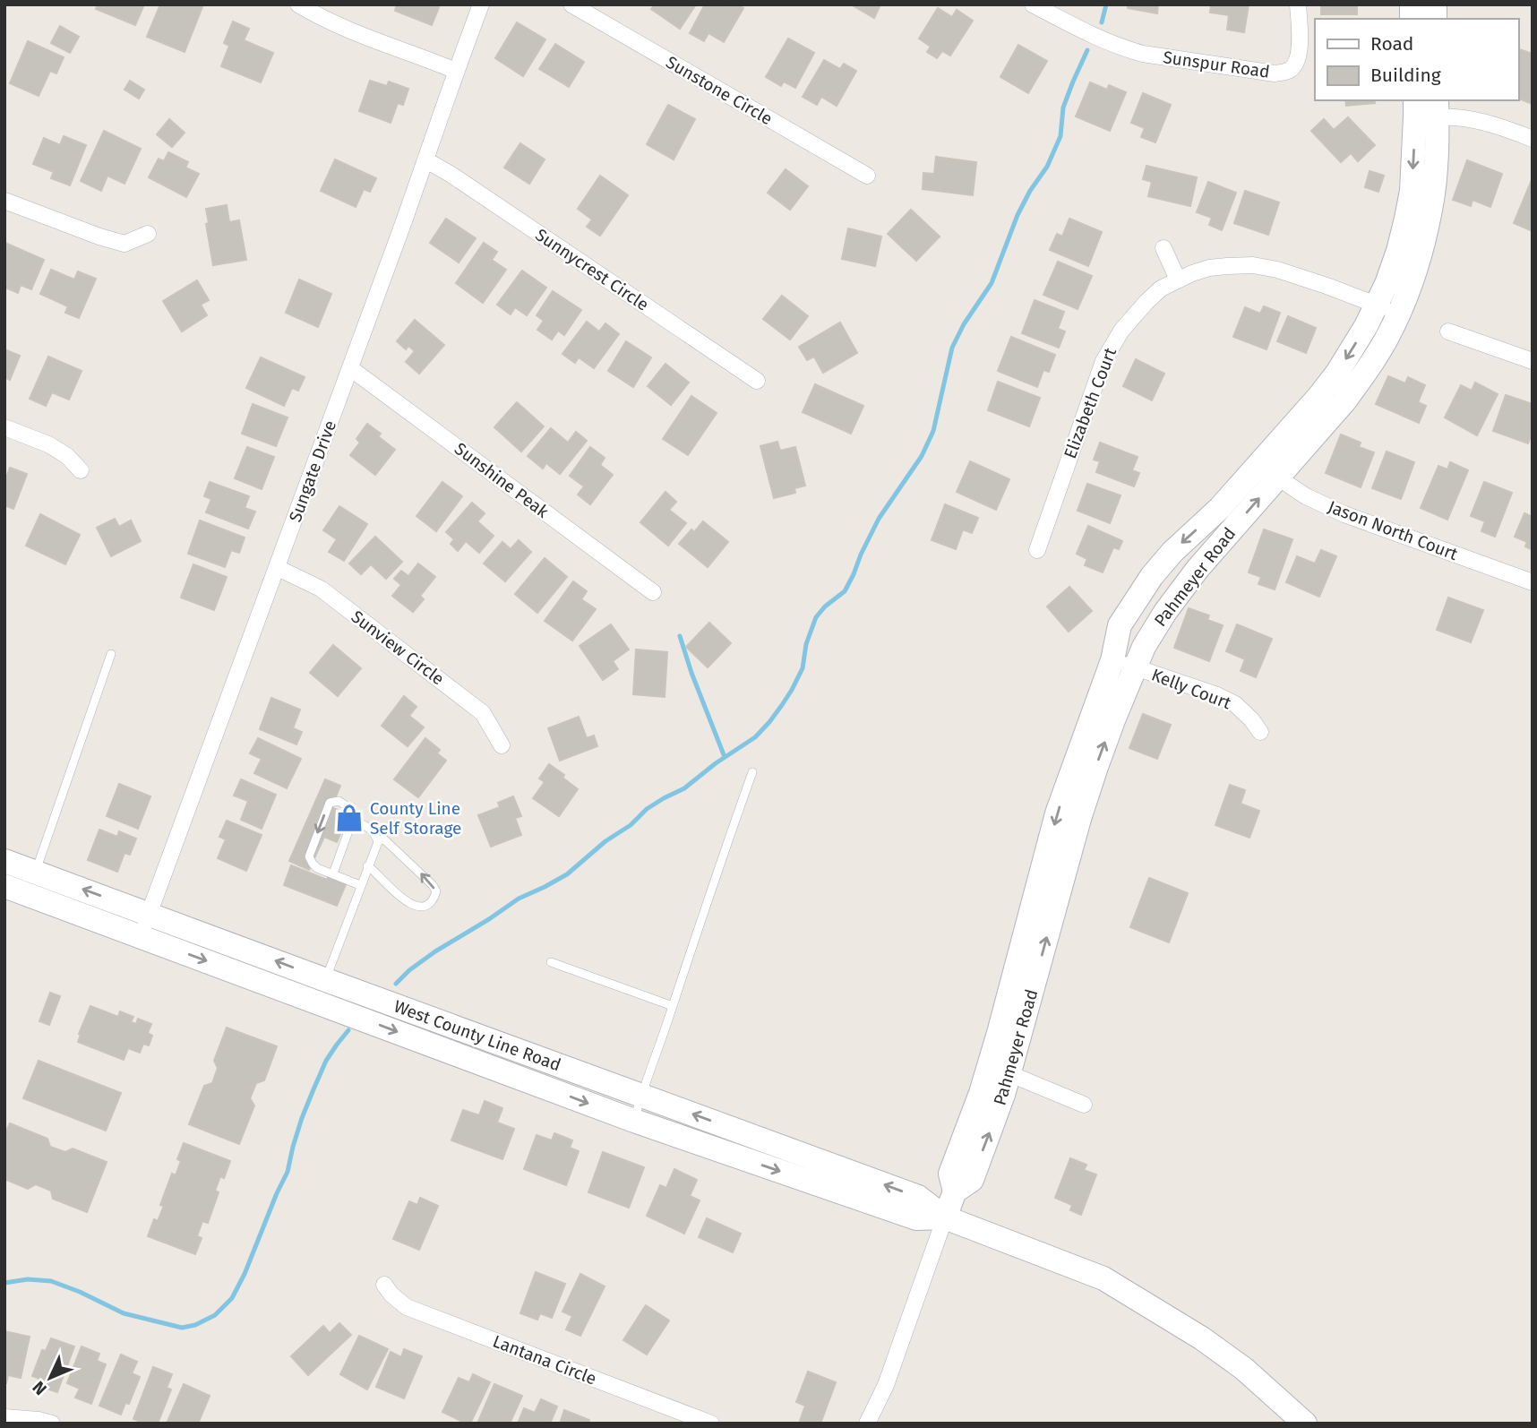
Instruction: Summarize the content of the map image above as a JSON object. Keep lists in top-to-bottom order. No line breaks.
{"streets":{"main road":["Pahmeyer Road","West County Line Road"],"street":["Sunspur Road","Sunstone Circle","Sunnycrest Circle","Elizabeth Court","Sungate Drive","Sunshine Peak","Jason North Court","Sunview Circle","Kelly Court","Lantana Circle"]},"crossings":[["Sunnycrest Circle","Sungate Drive"],["Elizabeth Court","Pahmeyer Road"],["Sungate Drive","Sunshine Peak"],["Sungate Drive","Sunview Circle"],["Sungate Drive","West County Line Road"],["Jason North Court","Pahmeyer Road"],["Pahmeyer Road","Kelly Court"],["Pahmeyer Road","West County Line Road"]],"places":{"shop":["County Line Self Storage"]},"legend":["Road","Building"],"north":"bottom left"}
